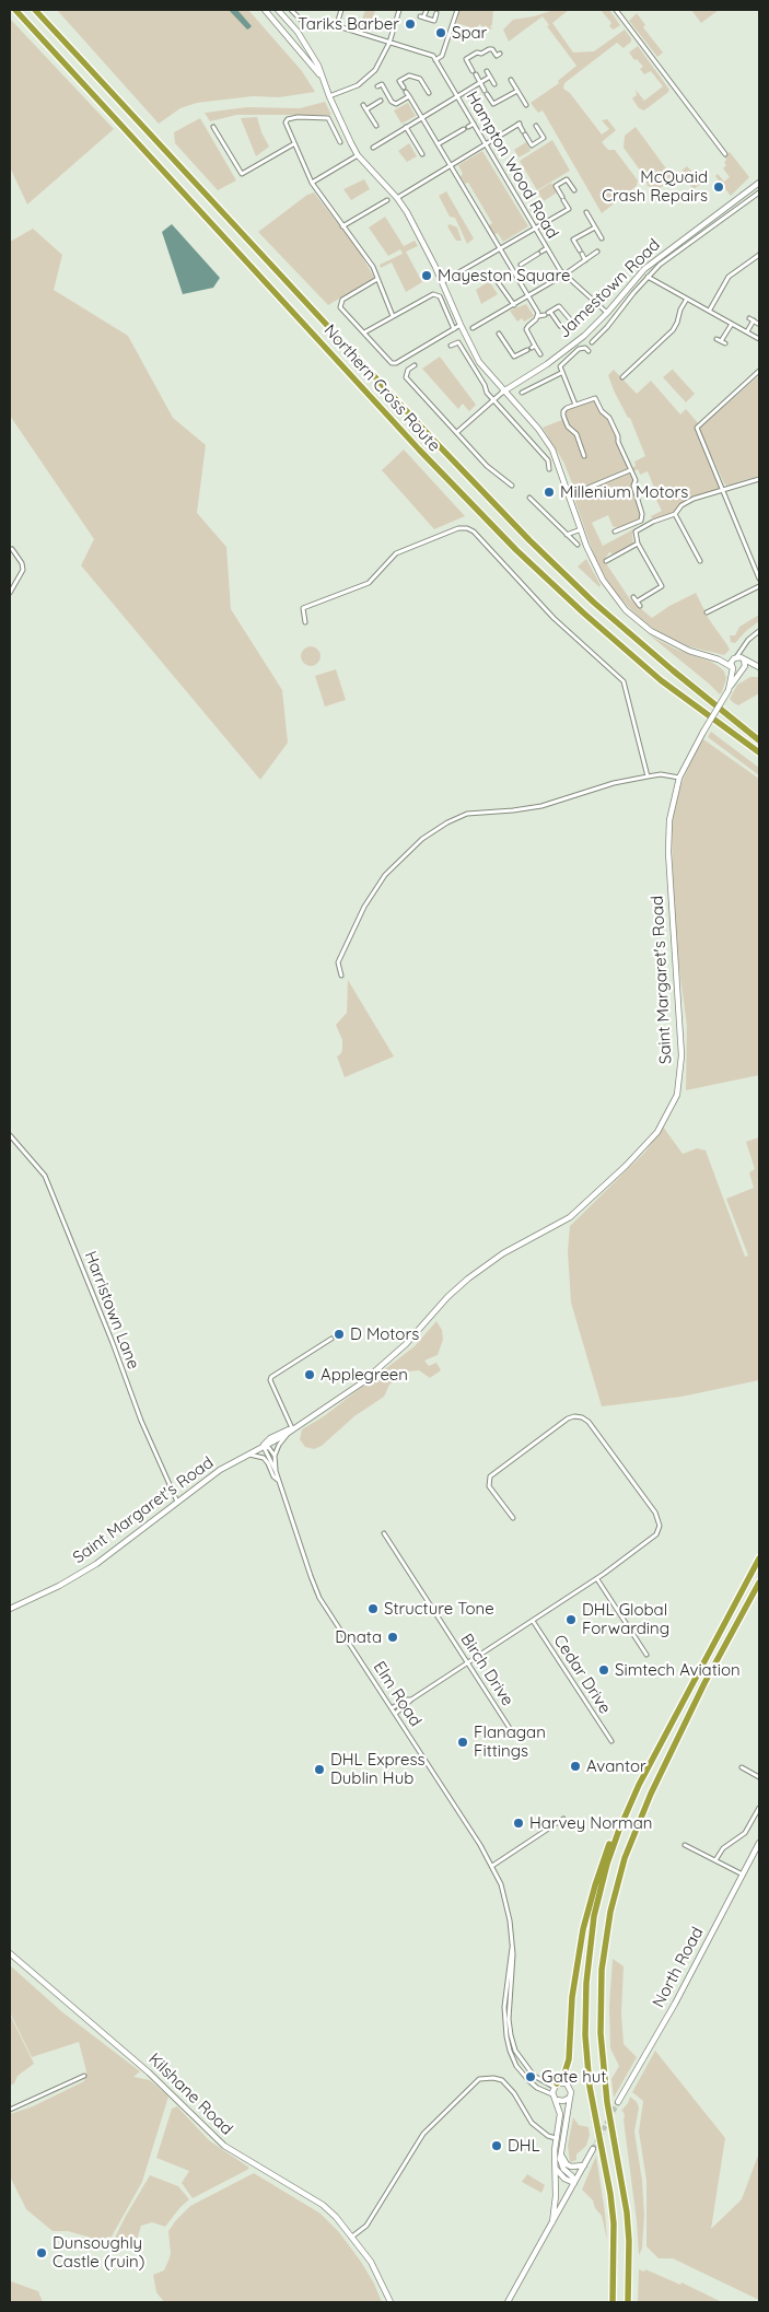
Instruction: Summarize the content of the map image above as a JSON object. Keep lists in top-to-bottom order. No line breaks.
{"streets":{"highway":["Northern Cross Route"],"main road":["Jamestown Road","Saint Margaret's Road","North Road","Kilshane Road"],"street":["Hampton Wood Road","Harristown Lane","Birch Drive","Cedar Drive","Elm Road"]},"crossings":[["Hampton Wood Road","Jamestown Road"],["Saint Margaret's Road","Harristown Lane"],["Saint Margaret's Road","Elm Road"]],"places":["Tariks Barber","Spar","McQuaid Crash Repairs","Mayeston Square","Millenium Motors","D Motors","Applegreen","Structure Tone","DHL Global Forwarding","Dnata","Simtech Aviation","Flanagan Fittings","Avantor","DHL Express Dublin Hub","Harvey Norman","Gate hut","DHL","Dunsoughly Castle (ruin)"]}
